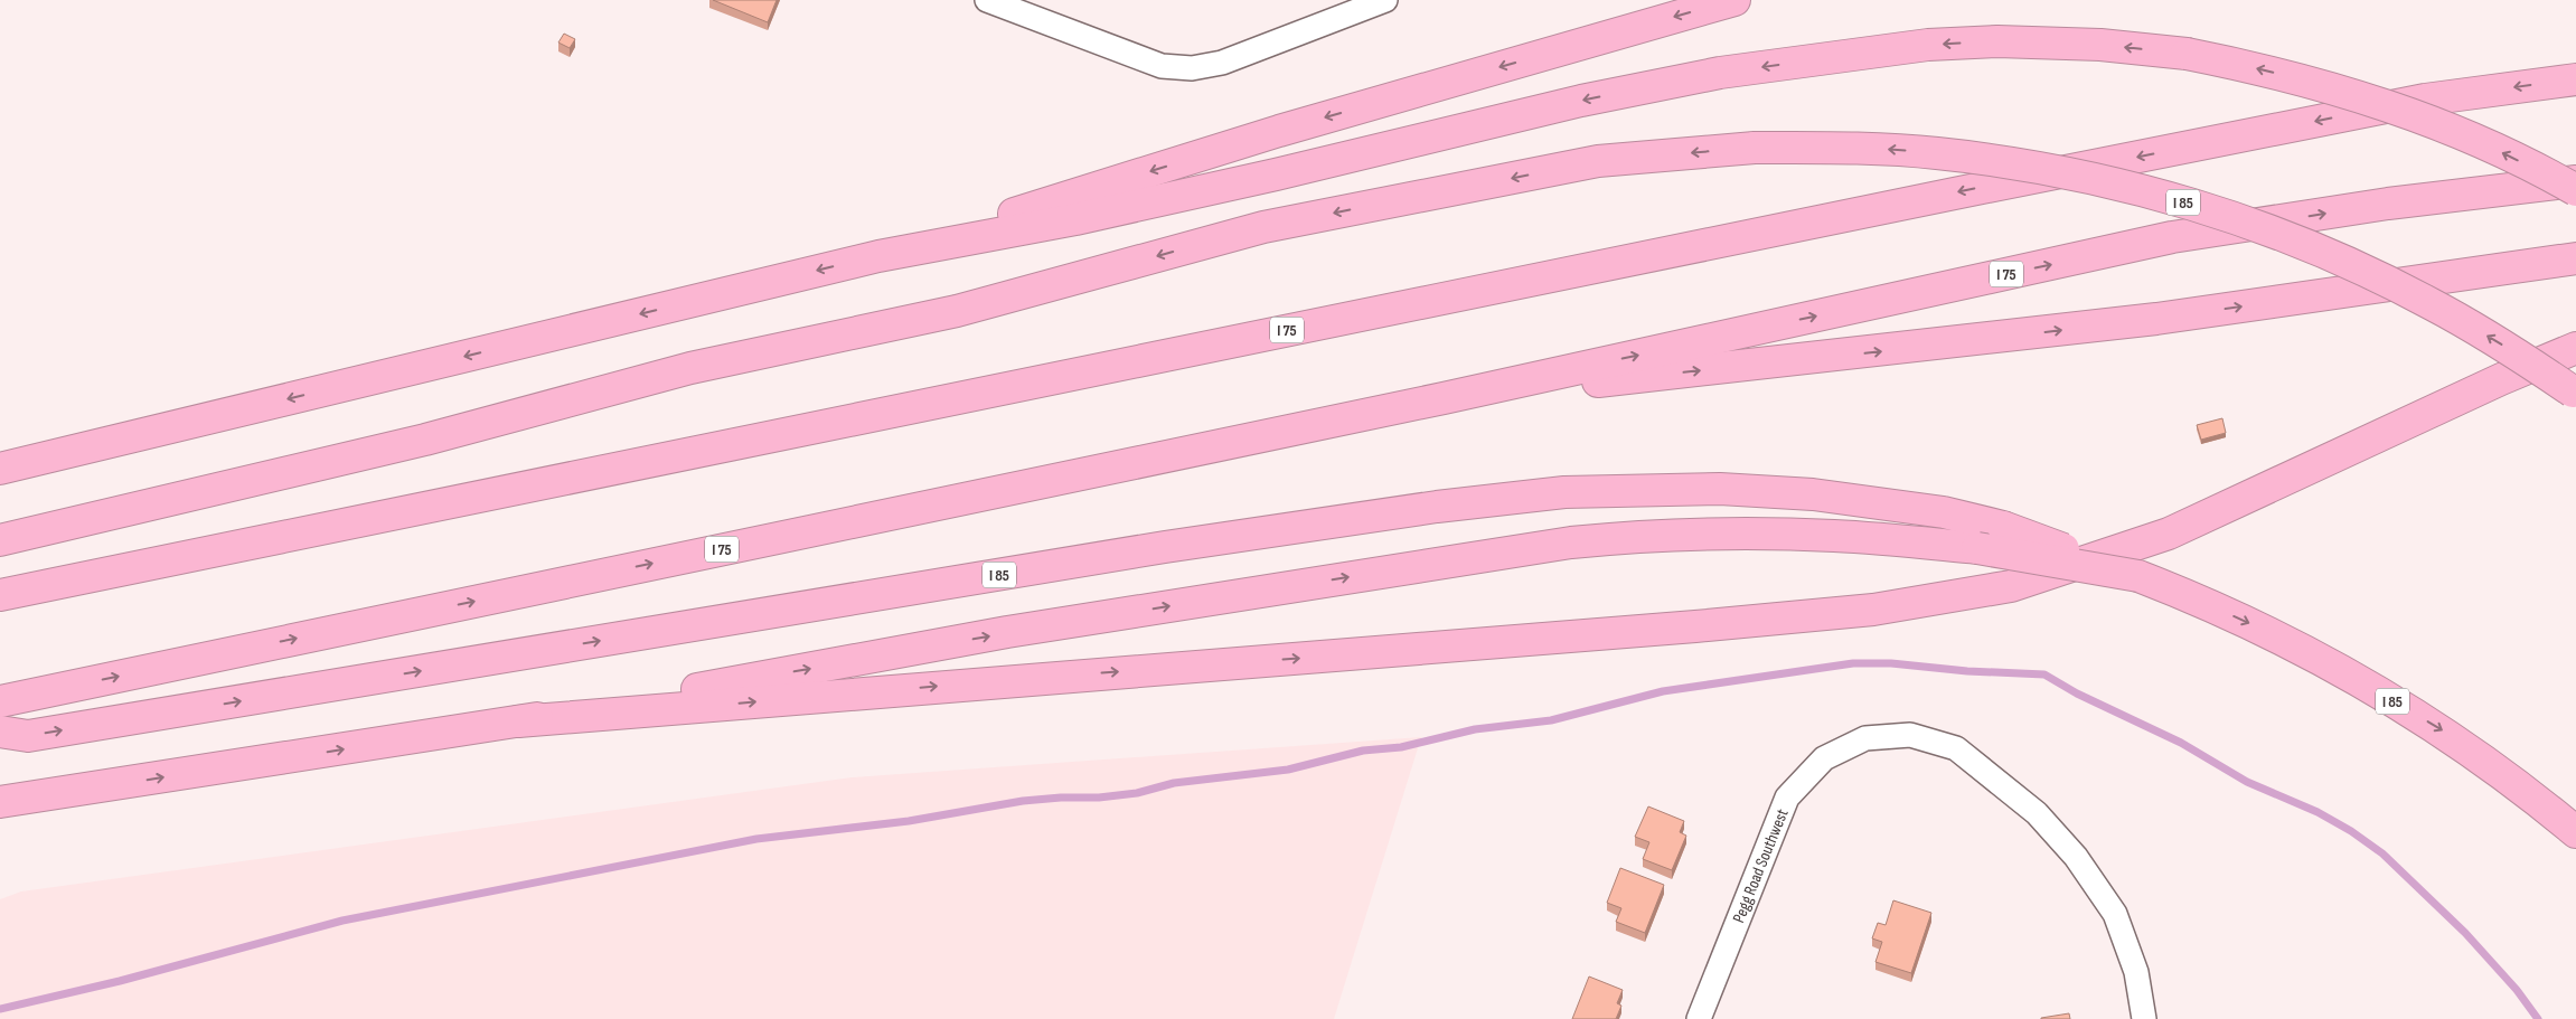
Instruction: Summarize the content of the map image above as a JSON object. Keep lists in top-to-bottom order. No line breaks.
{"streets":{"highway":["I 85","I 75"],"street":["Pegg Road Southwest"]}}
